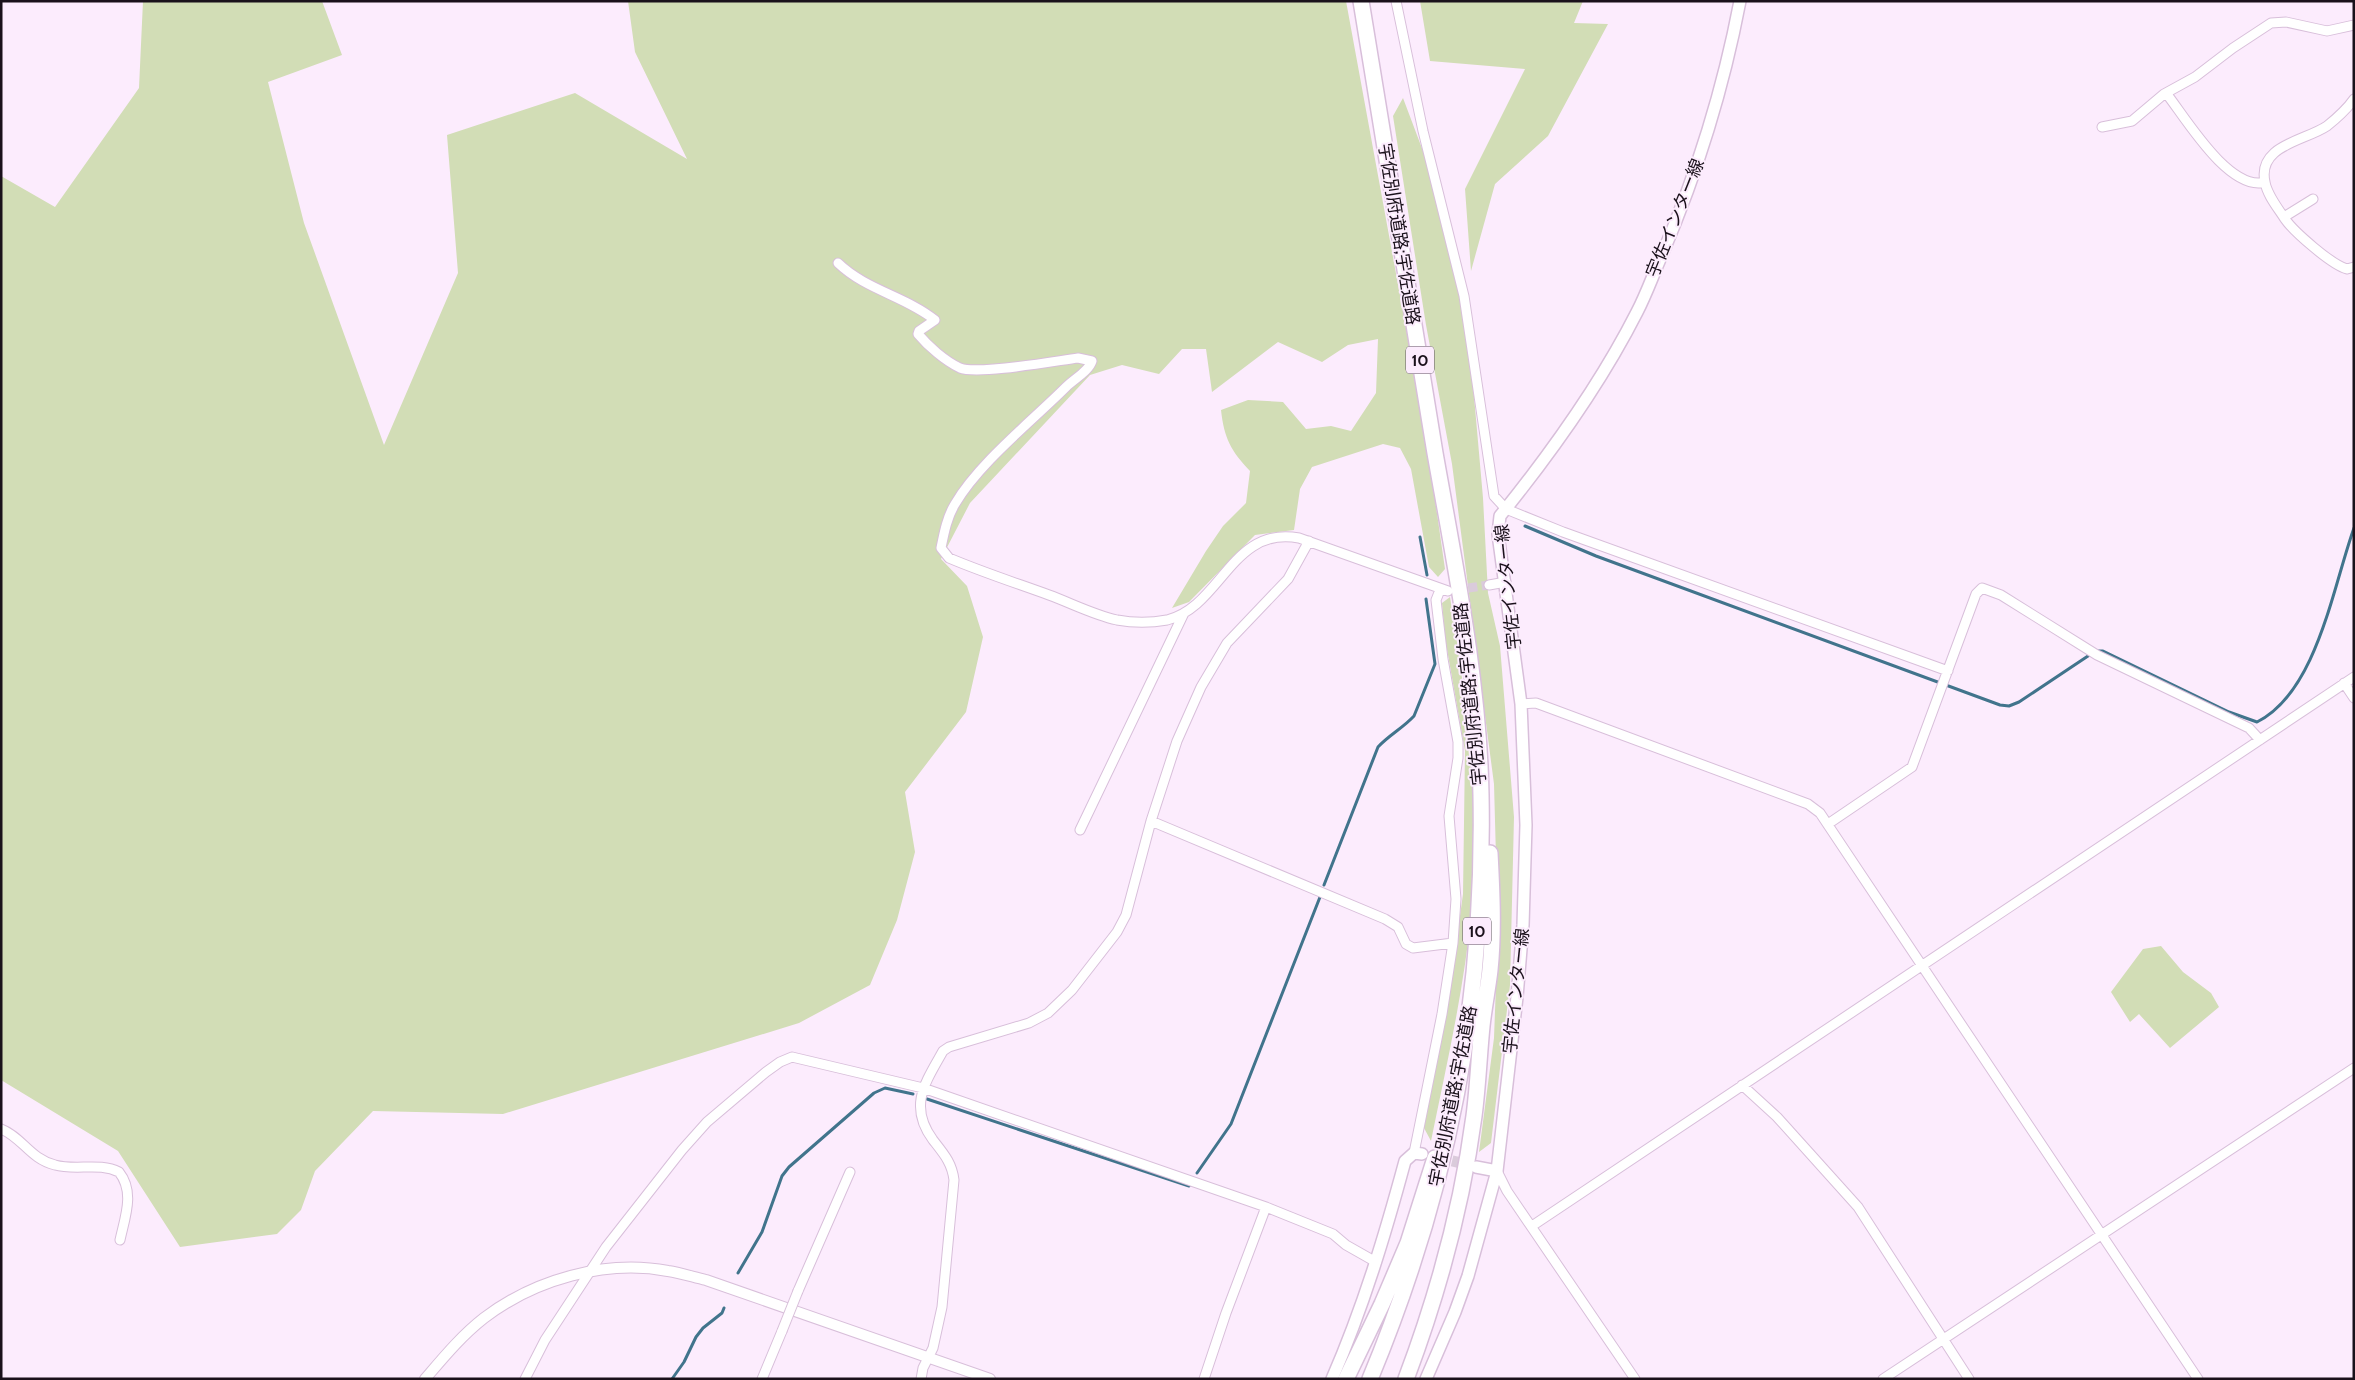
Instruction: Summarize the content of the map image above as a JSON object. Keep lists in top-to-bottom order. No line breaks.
{"streets":{"highway":["宇佐別府道路;宇佐道路","10"],"main road":["宇佐インター線"]}}
